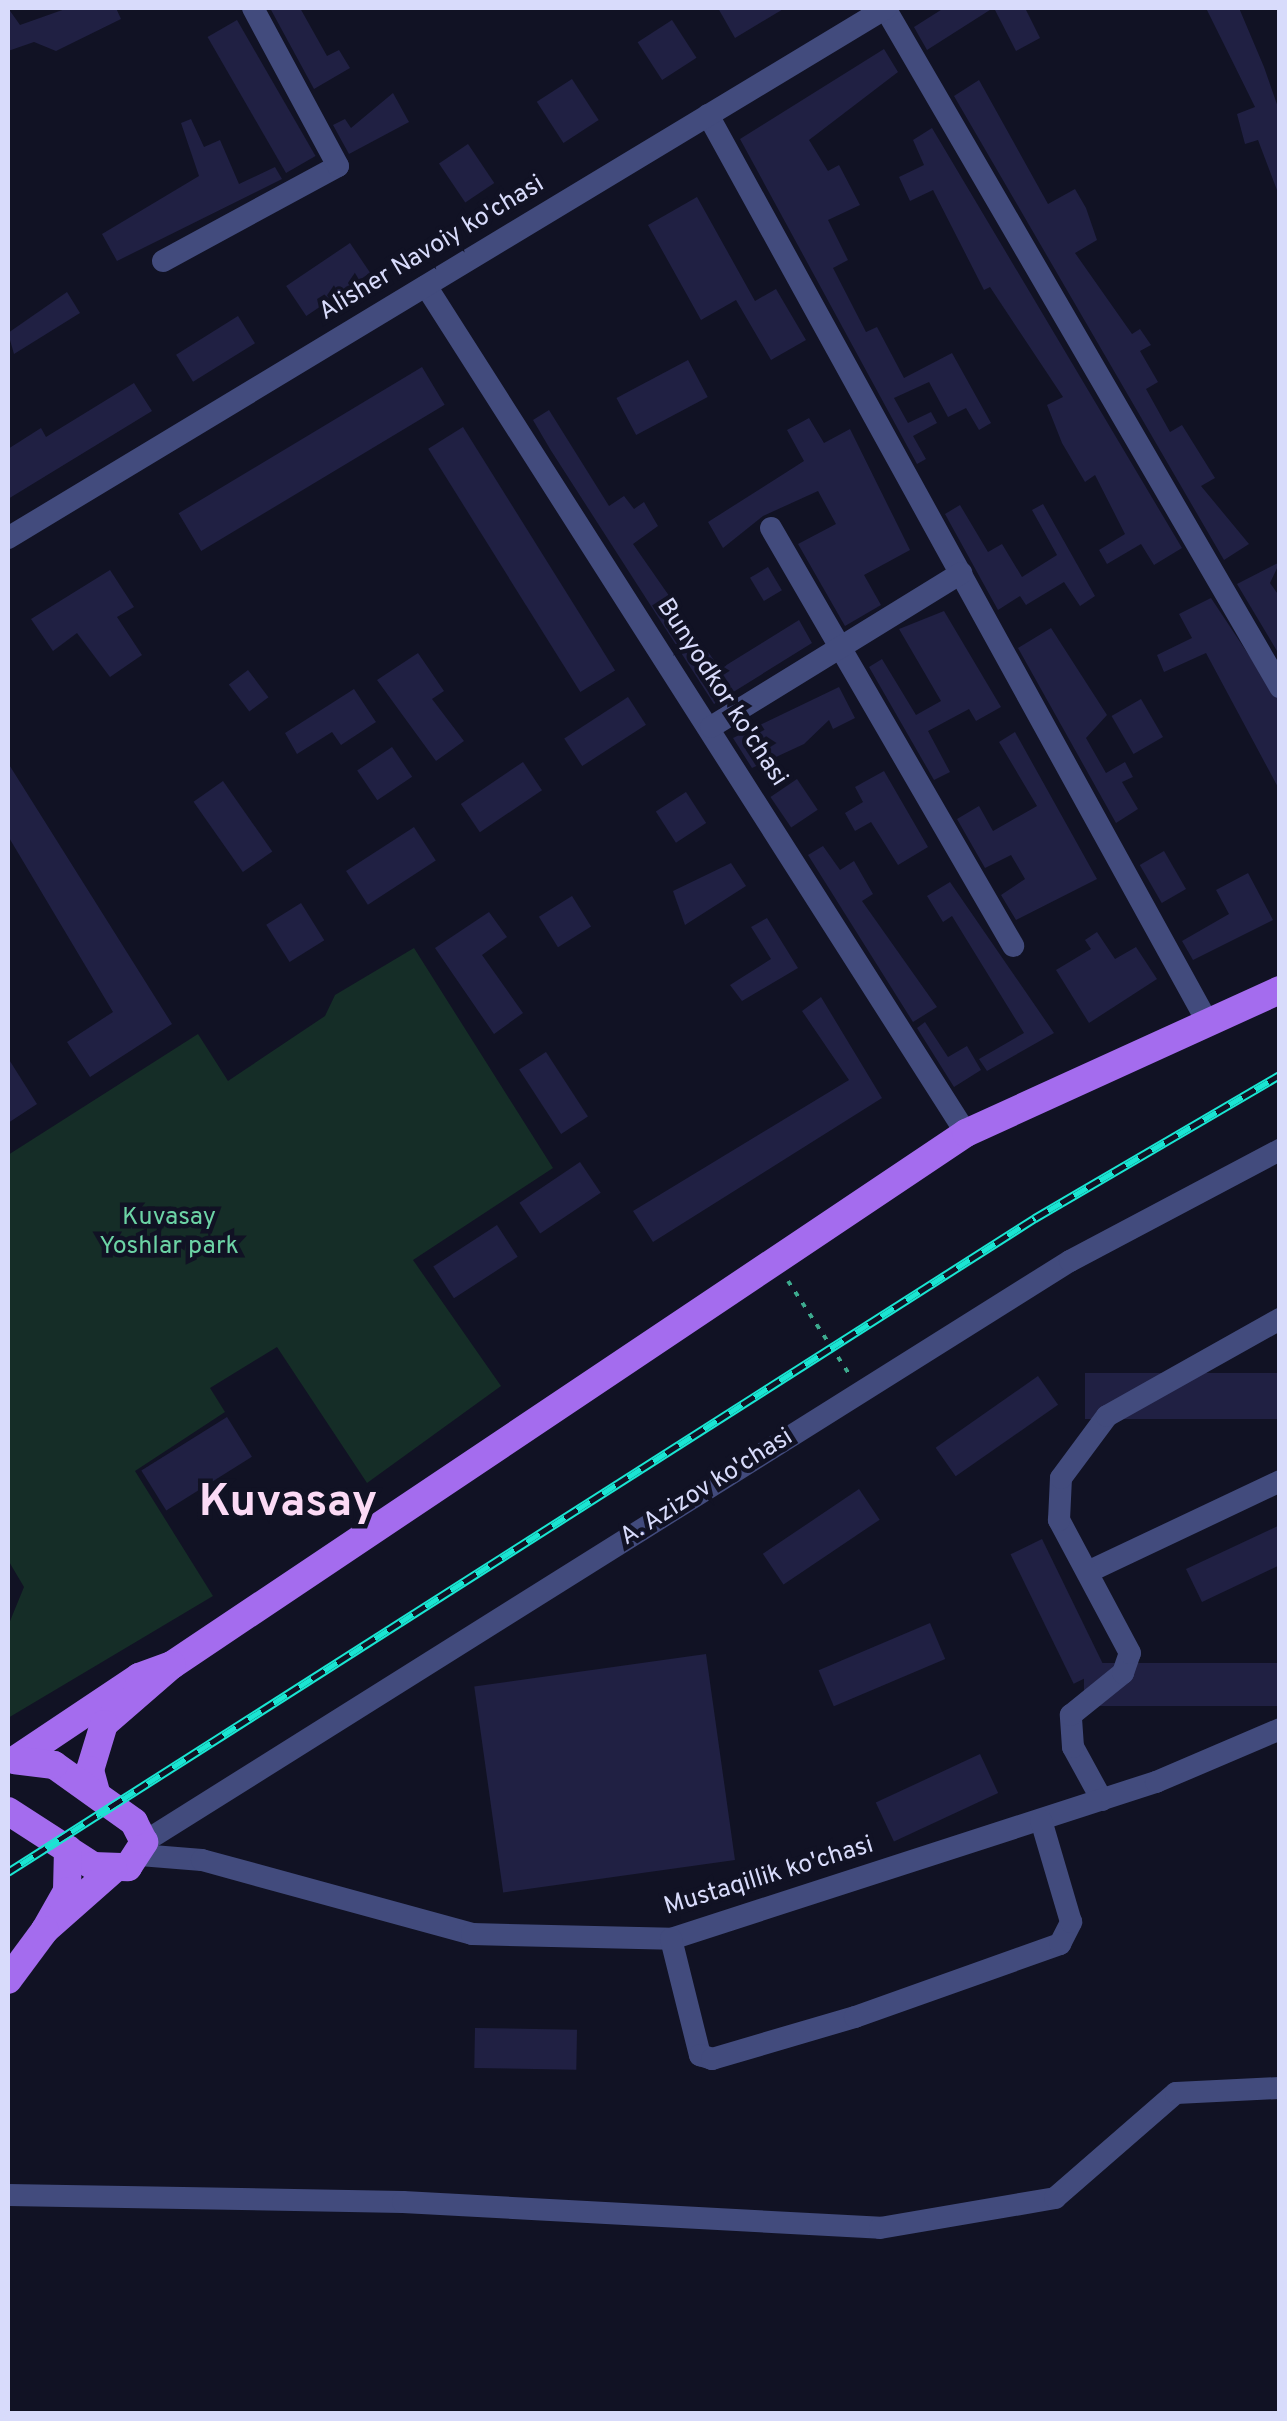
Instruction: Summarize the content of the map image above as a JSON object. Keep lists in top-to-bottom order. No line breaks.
{"streets":{"street":["Alisher Navoiy ko'chasi","Bunyodkor ko'chasi","A. Azizov ko'chasi","Mustaqillik ko'chasi"]},"crossings":[["Alisher Navoiy ko'chasi","Bunyodkor ko'chasi"],["A. Azizov ko'chasi","Mustaqillik ko'chasi"]],"districts":["Kuvasay"],"parks":["Kuvasay Yoshlar park"]}
